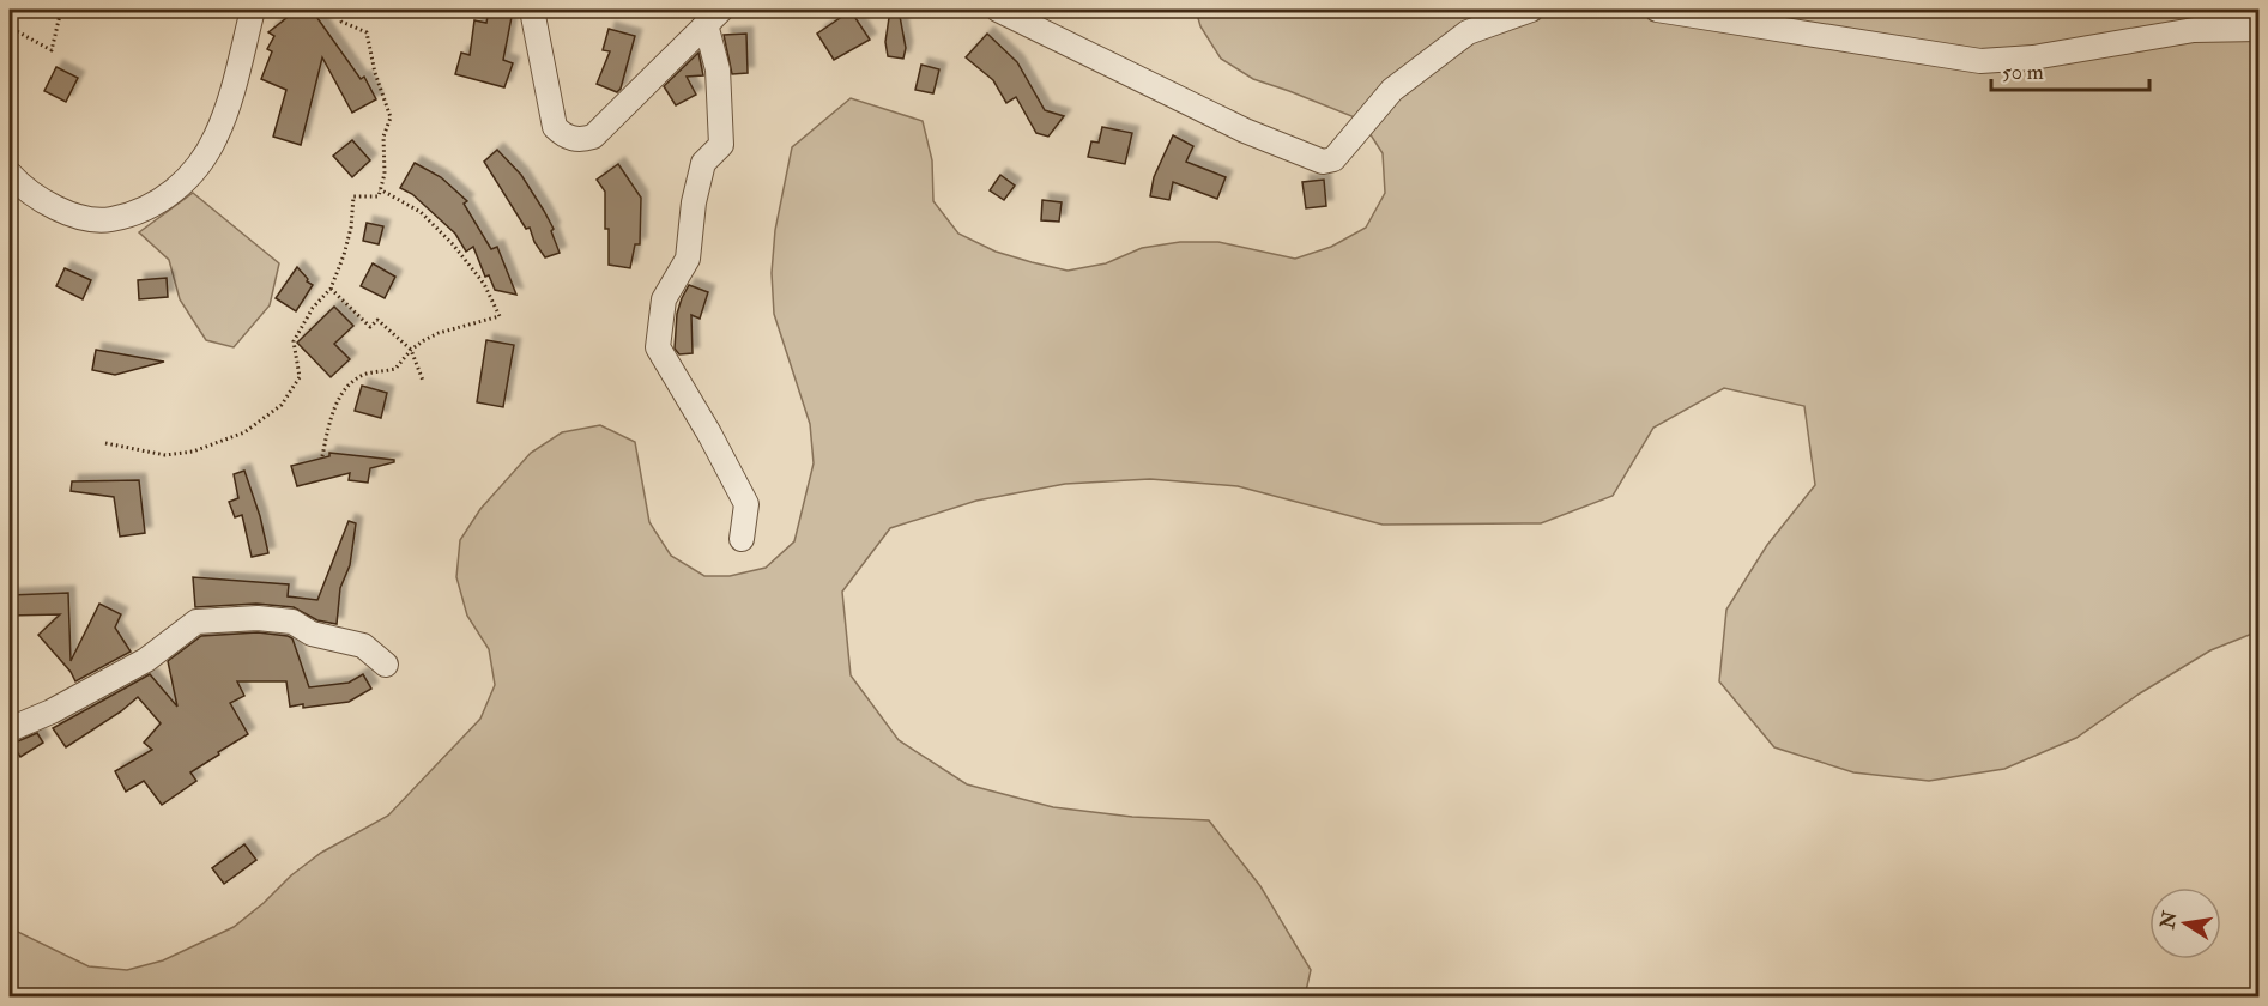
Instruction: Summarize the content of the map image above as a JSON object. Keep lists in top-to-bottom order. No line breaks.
{"scale_bar":"50 m","north":"left"}
